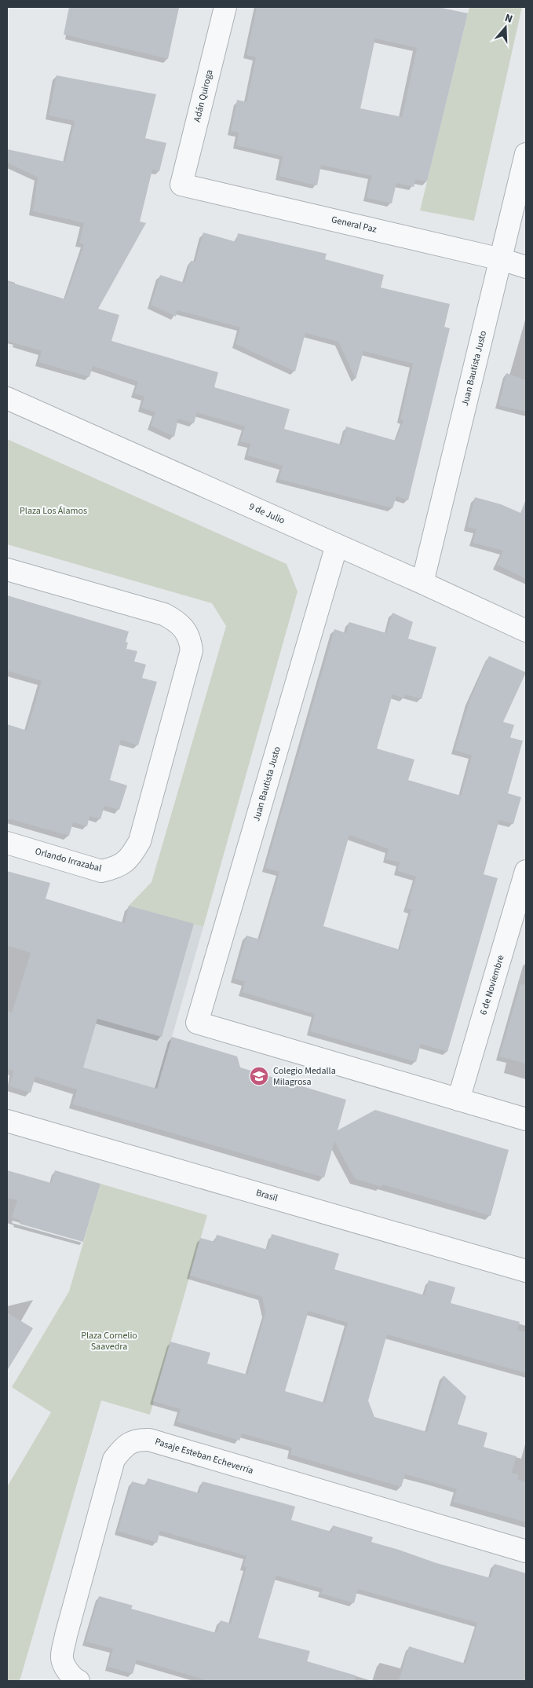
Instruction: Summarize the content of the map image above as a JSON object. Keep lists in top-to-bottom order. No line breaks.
{"streets":{"street":["Adán Quiroga","General Paz","Juan Bautista Justo","9 de Julio","Orlando Irrazabal","6 de Noviembre","Brasil","Pasaje Esteban Echeverría"]},"crossings":[["Adán Quiroga","General Paz"],["General Paz","Juan Bautista Justo"],["Juan Bautista Justo","9 de Julio"],["Juan Bautista Justo","6 de Noviembre"]],"parks":["Plaza Los Álamos","Plaza Cornelio Saavedra"],"places":{"school or university":["Colegio Medalla Milagrosa"]},"north":"top"}
